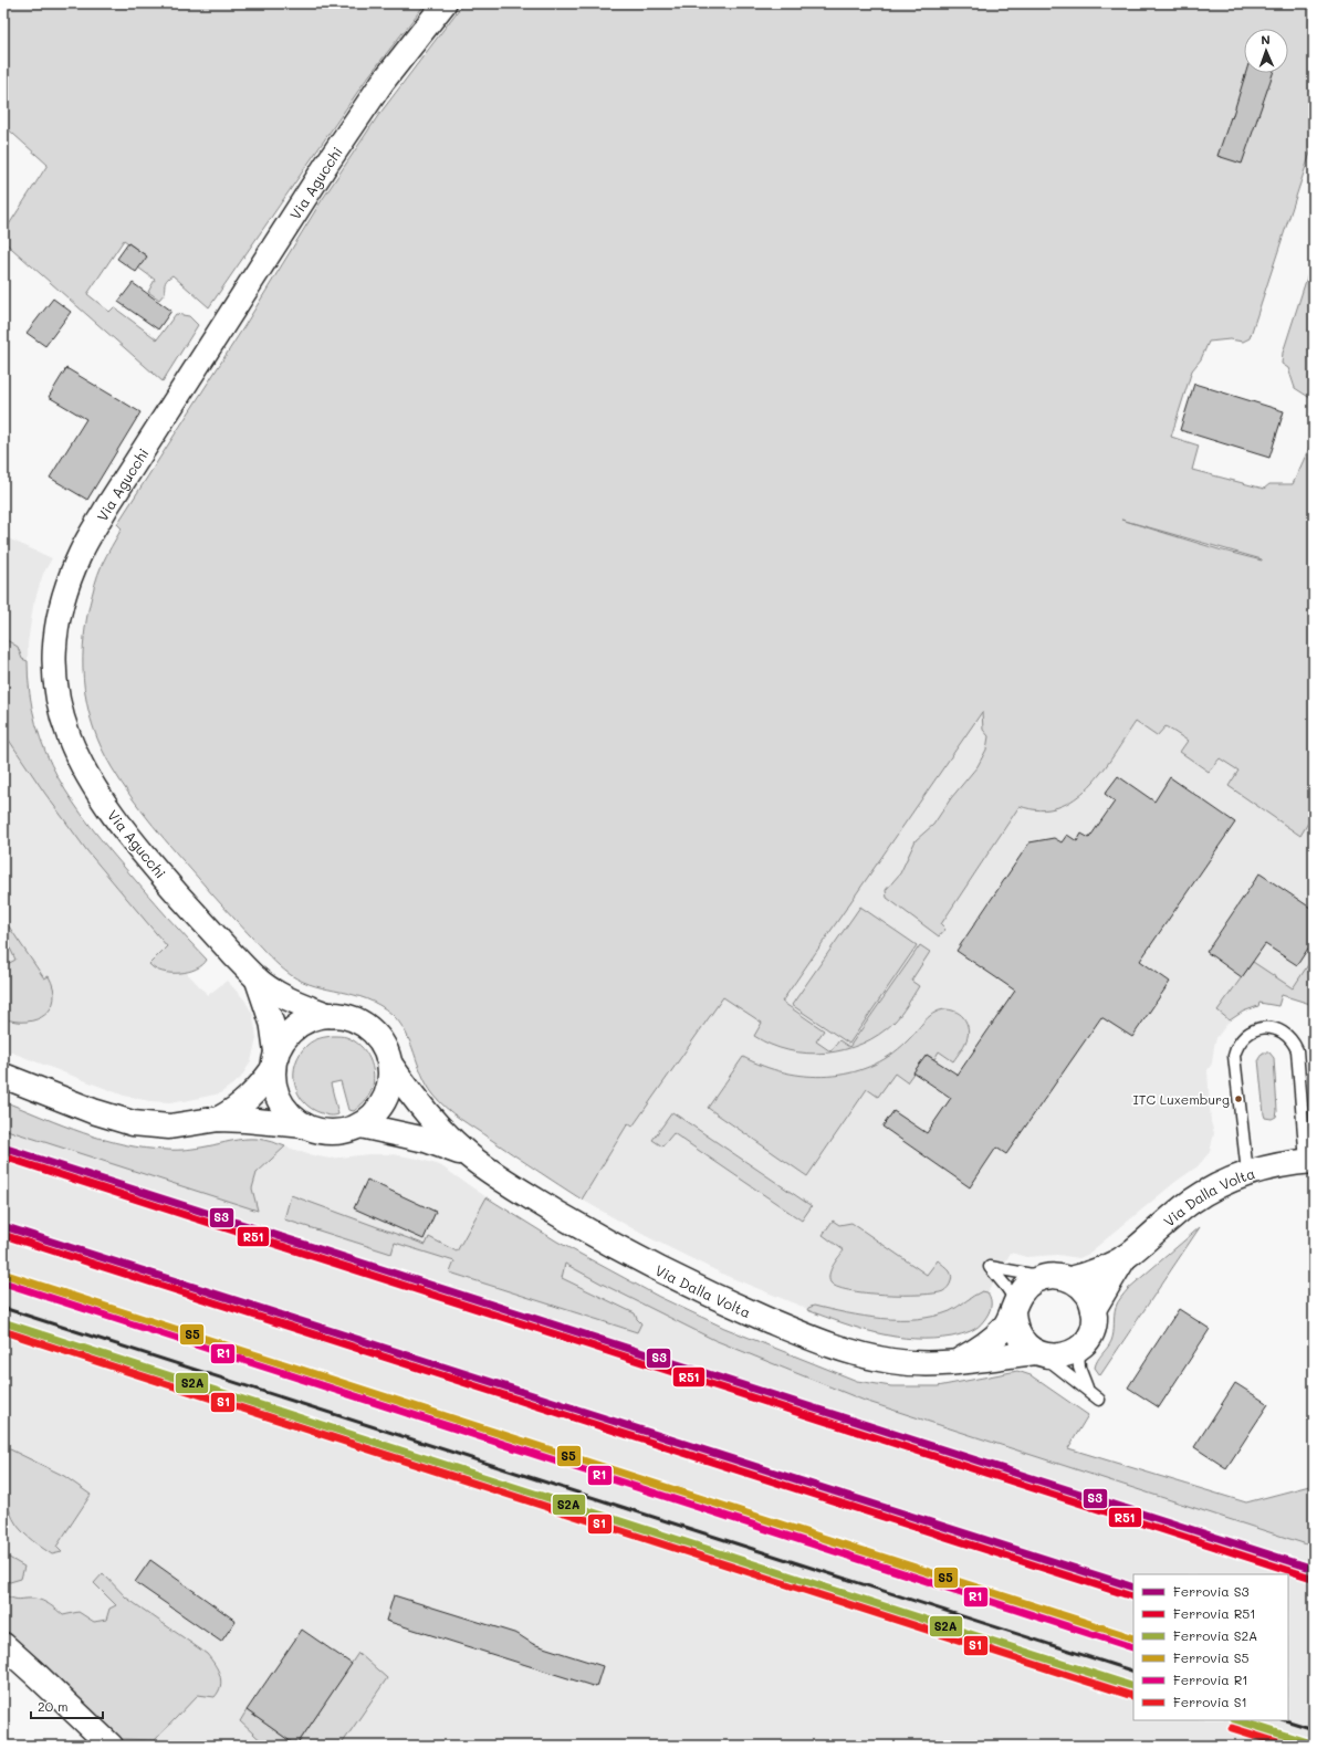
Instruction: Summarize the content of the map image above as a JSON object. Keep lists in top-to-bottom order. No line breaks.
{"streets":{"street":["Via Agucchi","Via Dalla Volta"]},"crossings":[["Via Agucchi","Via Dalla Volta"]],"places":["ITC Luxemburg"],"lines":["rail line S3","rail line R51","rail line S5","rail line R1","rail line S2A","rail line S1"],"legend":["Ferrovia S3","Ferrovia R51","Ferrovia S2A","Ferrovia S5","Ferrovia R1","Ferrovia S1"],"scale_bar":"20 m","north":"top"}
